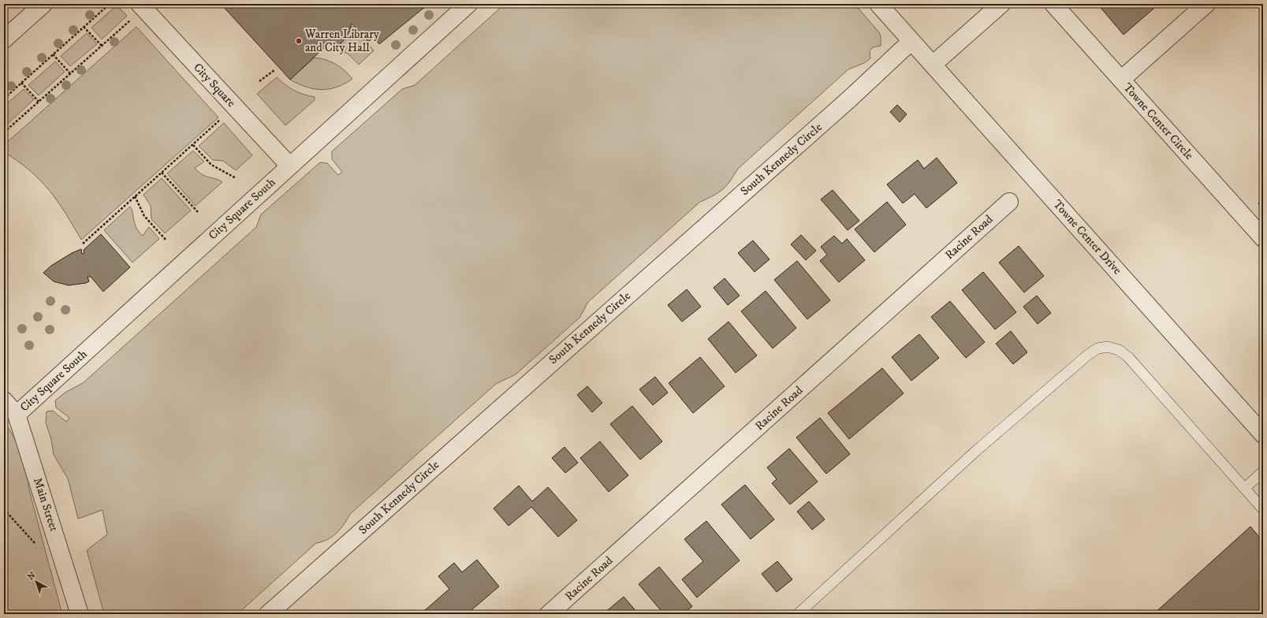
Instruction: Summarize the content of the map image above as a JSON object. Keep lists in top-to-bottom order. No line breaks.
{"streets":{"street":["City Square","Towne Center Circle","South Kennedy Circle","City Square South","Racine Road","Towne Center Drive","Main Street"]},"crossings":[["City Square","City Square South"],["South Kennedy Circle","Towne Center Drive"],["City Square South","Main Street"]],"places":["Warren Library and City Hall"],"north":"top left"}
